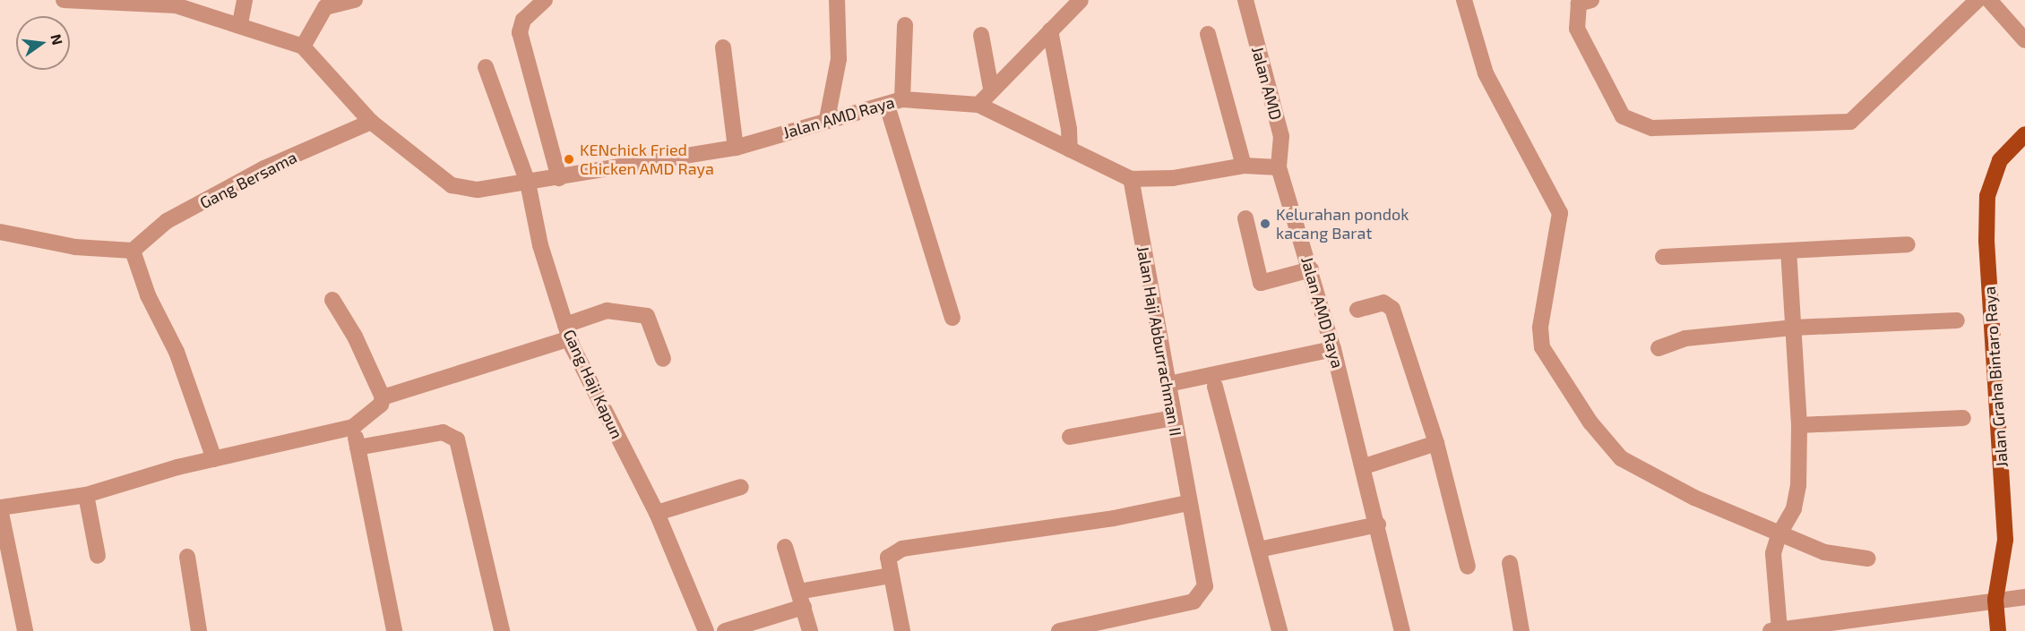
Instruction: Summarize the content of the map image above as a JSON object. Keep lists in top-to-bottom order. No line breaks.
{"streets":{"main road":["Jalan Graha Bintaro Raya"],"street":["Jalan AMD","Jalan AMD Raya","Gang Bersama","Jalan Haji Abburrachman II","Gang Haji Kapun"]},"crossings":[["Jalan AMD","Jalan AMD Raya"],["Jalan AMD Raya","Gang Bersama"],["Jalan AMD Raya","Jalan Haji Abburrachman II"],["Jalan AMD Raya","Gang Haji Kapun"]],"places":["KENchick Fried Chicken AMD Raya","Kelurahan pondok kacang Barat"],"north":"right"}
